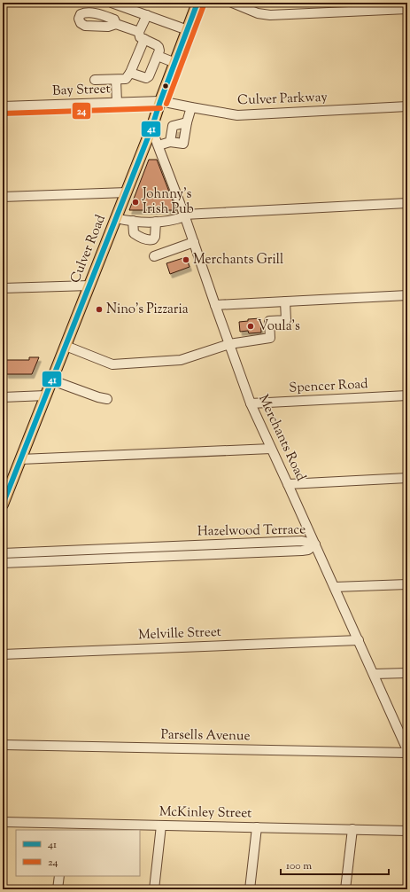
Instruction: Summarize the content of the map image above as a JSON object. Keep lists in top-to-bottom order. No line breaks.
{"streets":{"main road":["Culver Road"],"street":["Bay Street","Culver Parkway","Spencer Road","Merchants Road","Hazelwood Terrace","Melville Street","Parsells Avenue","McKinley Street"]},"crossings":[["Bay Street","Culver Parkway"],["Bay Street","Culver Road"],["Culver Parkway","Culver Road"],["Culver Road","Merchants Road"],["Spencer Road","Merchants Road"],["Merchants Road","Hazelwood Terrace"],["Merchants Road","Melville Street"]],"places":["Johnny’s Irish Pub","Merchants Grill","Nino's Pizzaria","Voula's"],"lines":["transit line 41","transit line 24"],"legend":["41","24"],"scale_bar":"100 m"}
